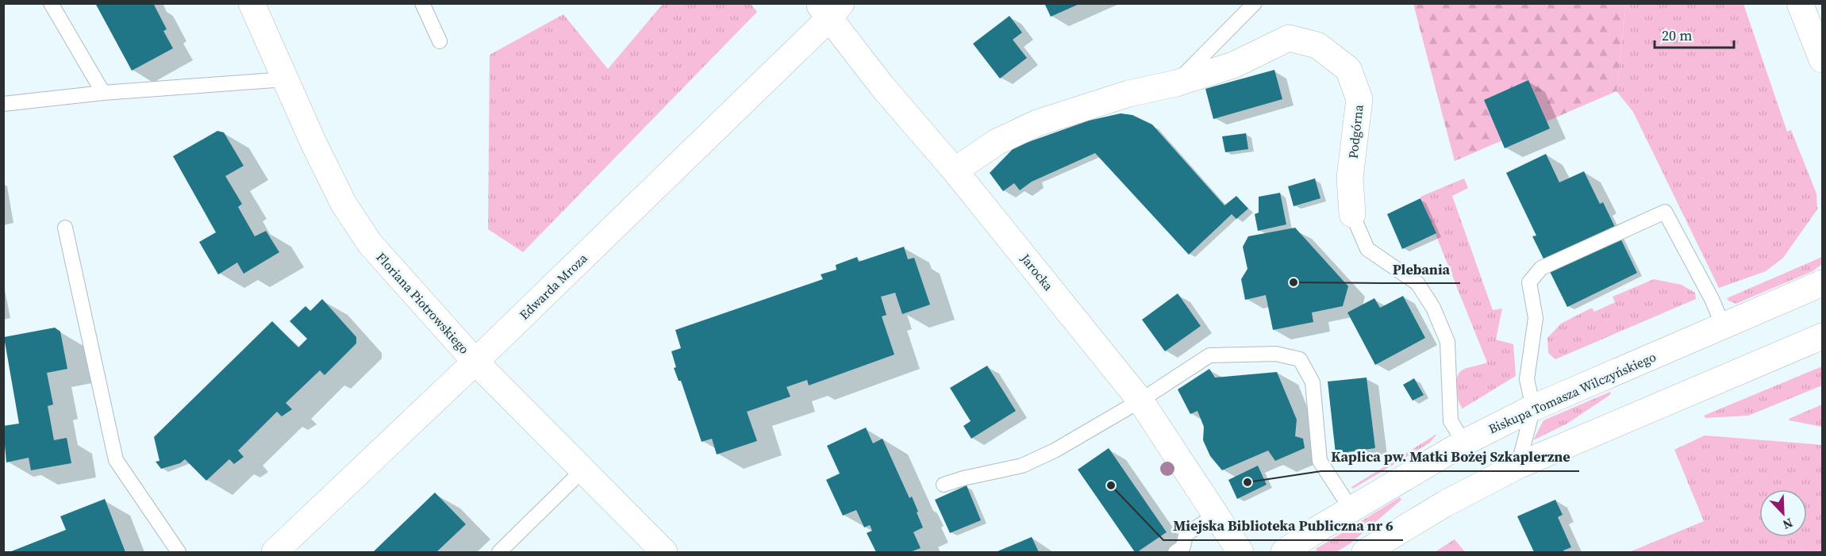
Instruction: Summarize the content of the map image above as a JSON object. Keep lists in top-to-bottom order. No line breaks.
{"streets":{"street":["Podgórna","Jarocka","Edwarda Mroza","Floriana Piotrowskiego","Biskupa Tomasza Wilczyńskiego"]},"crossings":[["Podgórna","Jarocka"],["Podgórna","Biskupa Tomasza Wilczyńskiego"],["Jarocka","Edwarda Mroza"],["Edwarda Mroza","Floriana Piotrowskiego"]],"places":["Plebania","Kaplica pw. Matki Bożej Szkaplerzne","Miejska Biblioteka Publiczna nr 6"],"scale_bar":"20 m","north":"bottom right"}
